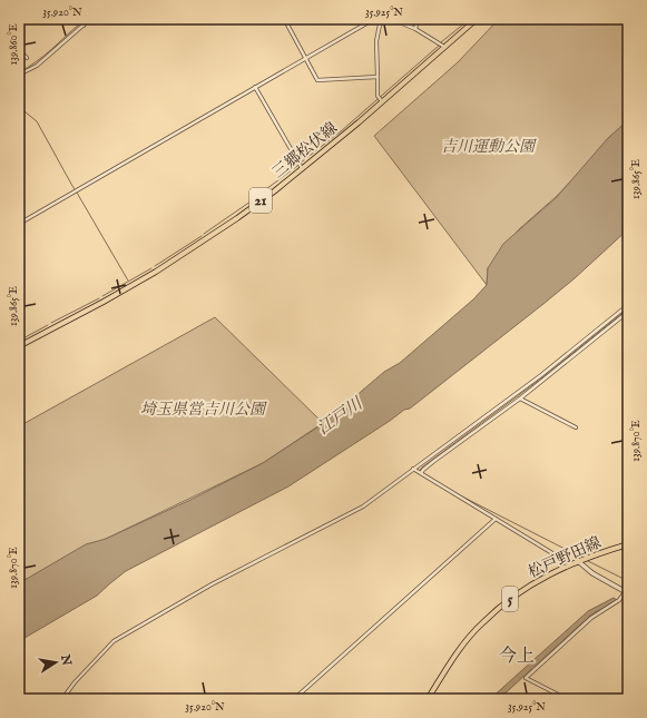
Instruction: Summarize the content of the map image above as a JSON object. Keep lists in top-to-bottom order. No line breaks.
{"streets":{"main road":["三郷松伏線","21","松戸野田線","5"]},"districts":["今上"],"water":["江戸川"],"parks":["吉川運動公園","埼玉県営吉川公園"],"north":"right","coordinates":["35.920°N","35.925°N","139.860°E","139.865°E","139.870°E"]}
